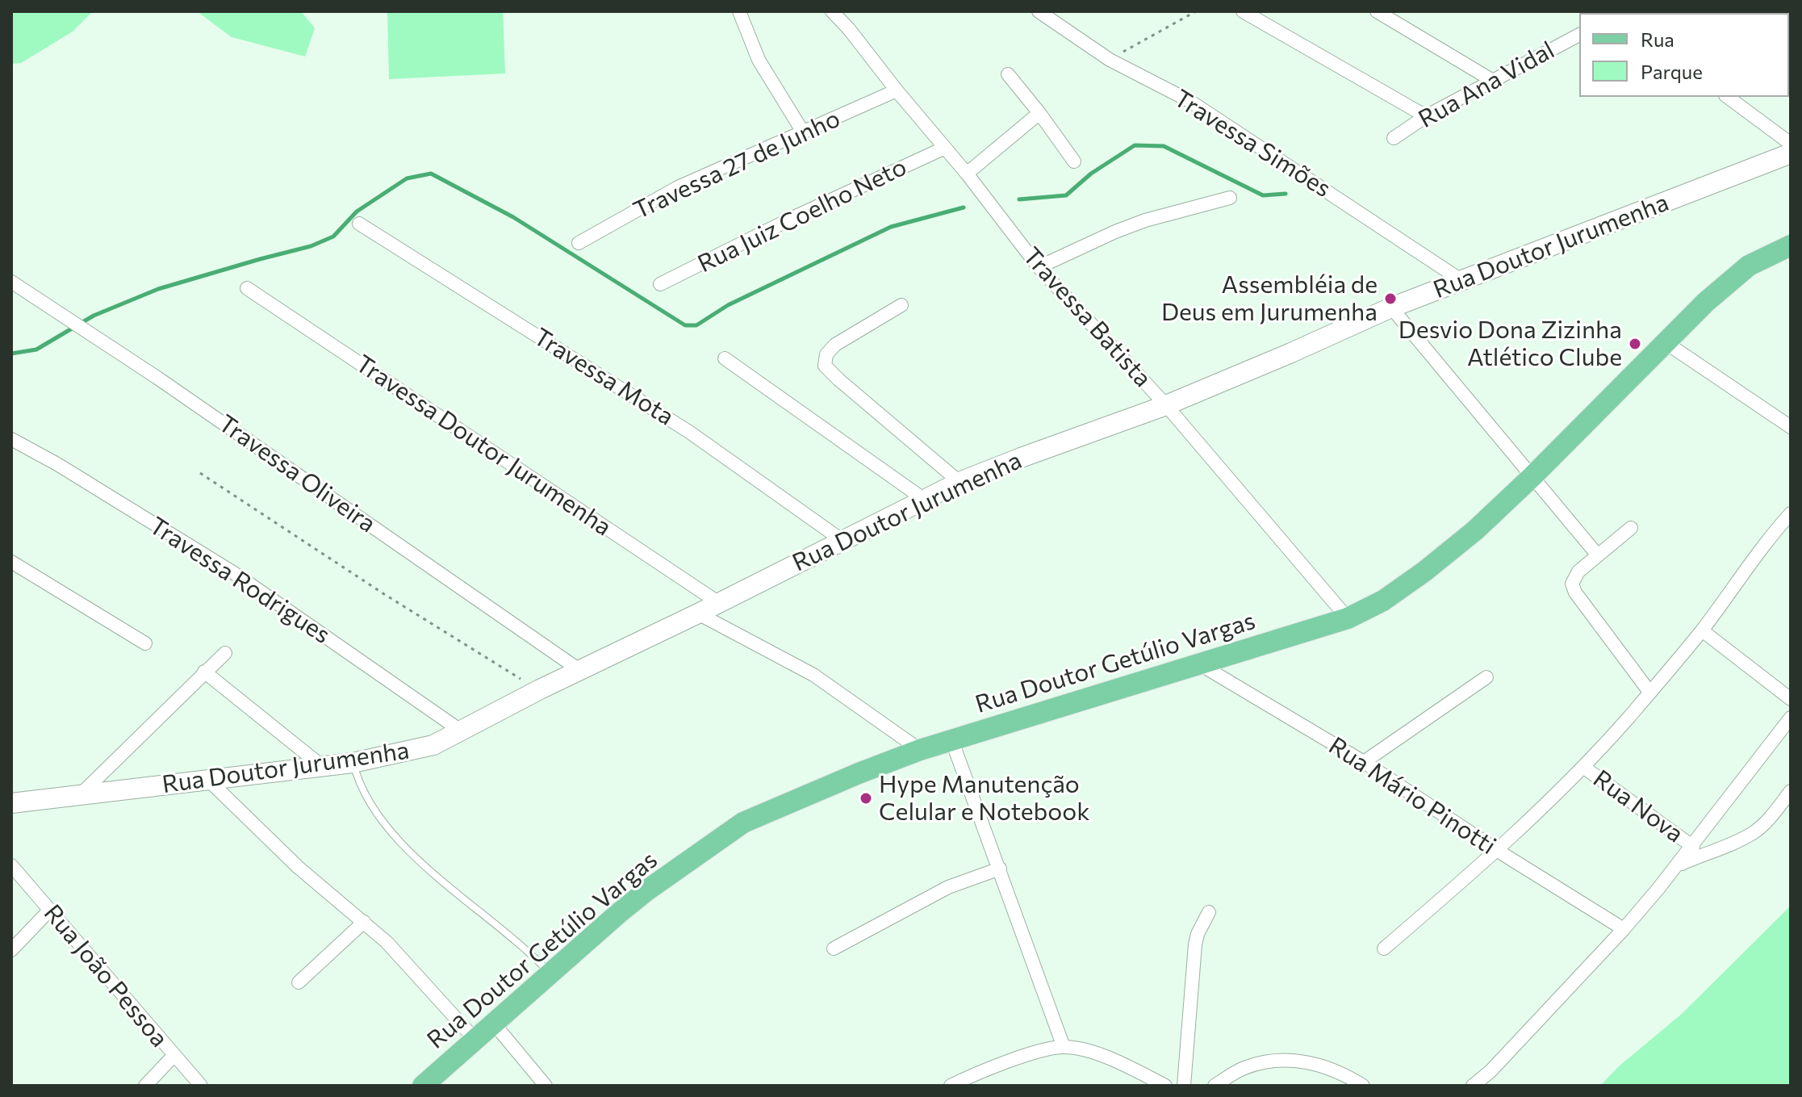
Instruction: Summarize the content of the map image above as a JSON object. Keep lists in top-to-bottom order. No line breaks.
{"streets":{"main road":["Rua Doutor Jurumenha","Rua Doutor Getúlio Vargas"],"street":["Rua Ana Vidal","Travessa Simões","Travessa 27 de Junho","Rua Juiz Coelho Neto","Travessa Batista","Travessa Mota","Travessa Doutor Jurumenha","Travessa Oliveira","Travessa Rodrigues","Rua Mário Pinotti","Rua Nova","Rua João Pessoa"]},"crossings":[["Travessa Simões","Rua Doutor Jurumenha"],["Travessa 27 de Junho","Travessa Batista"],["Rua Juiz Coelho Neto","Travessa Batista"],["Rua Doutor Jurumenha","Travessa Batista"],["Rua Doutor Jurumenha","Travessa Mota"],["Rua Doutor Jurumenha","Travessa Doutor Jurumenha"],["Rua Doutor Jurumenha","Travessa Oliveira"],["Rua Doutor Jurumenha","Travessa Rodrigues"],["Travessa Batista","Rua Doutor Getúlio Vargas"],["Rua Doutor Getúlio Vargas","Rua Mário Pinotti"]],"places":["Assembléia de Deus em Jurumenha","Desvio Dona Zizinha Atlético Clube","Hype Manutenção Celular e Notebook"],"legend":["Rua","Parque"]}
